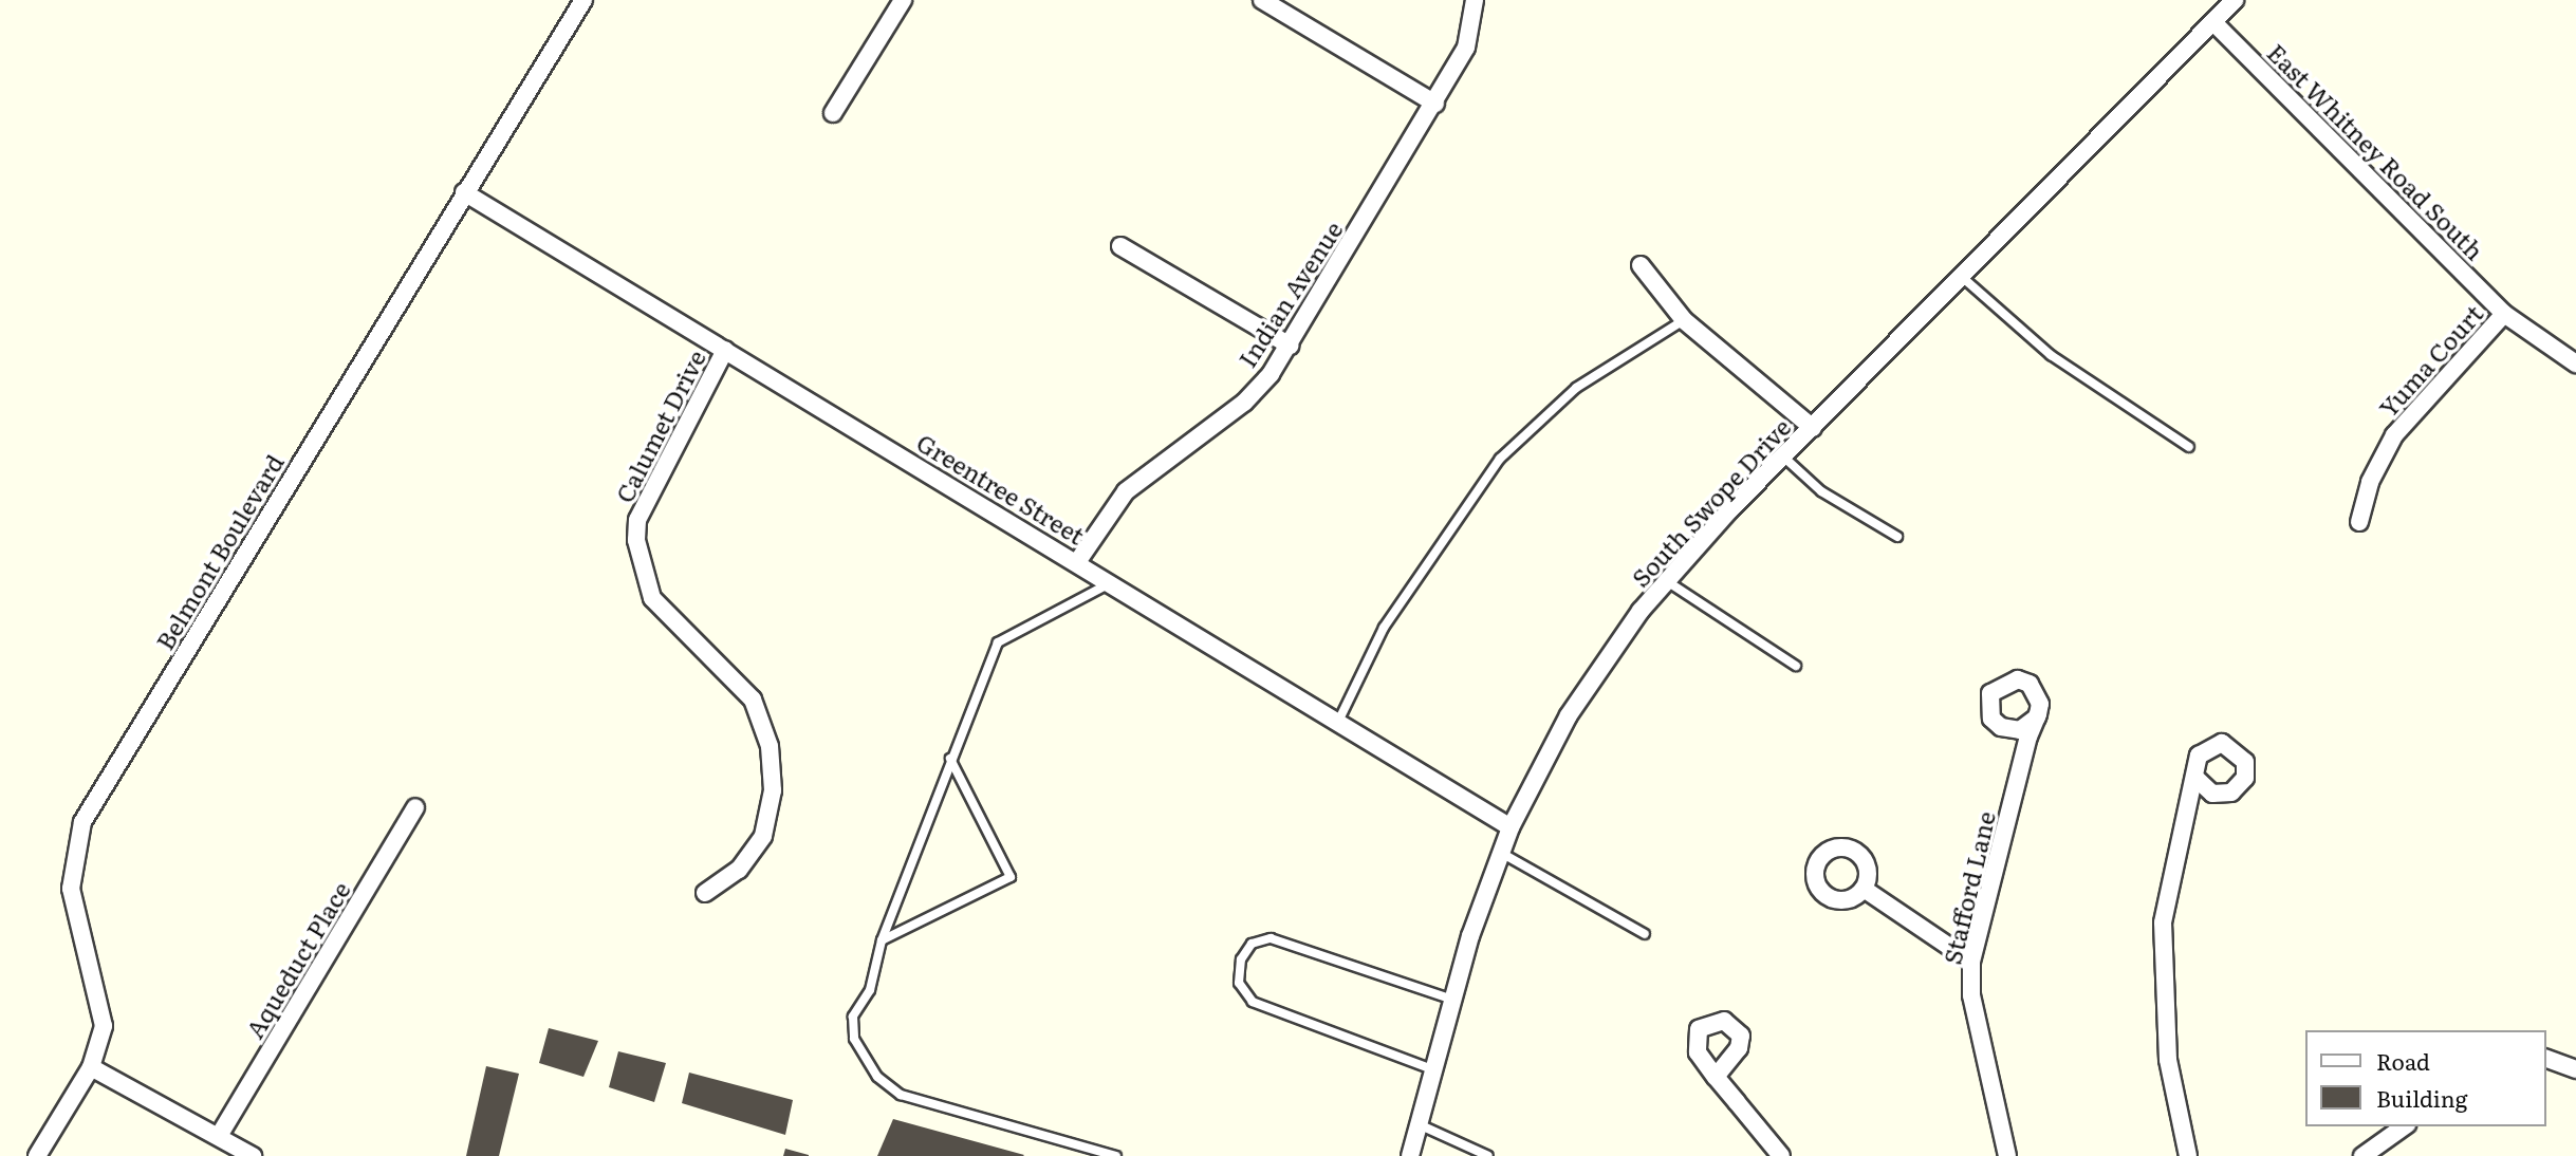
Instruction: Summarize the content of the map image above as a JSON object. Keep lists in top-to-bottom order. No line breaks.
{"streets":{"street":["East Whitney Road South","Indian Avenue","Yuma Court","Calumet Drive","Greentree Street","South Swope Drive","Belmont Boulevard","Stafford Lane","Aqueduct Place"]},"crossings":[["East Whitney Road South","Yuma Court"],["East Whitney Road South","South Swope Drive"],["Indian Avenue","Greentree Street"],["Calumet Drive","Greentree Street"],["Greentree Street","South Swope Drive"],["Greentree Street","Belmont Boulevard"]],"legend":["Road","Building"]}
